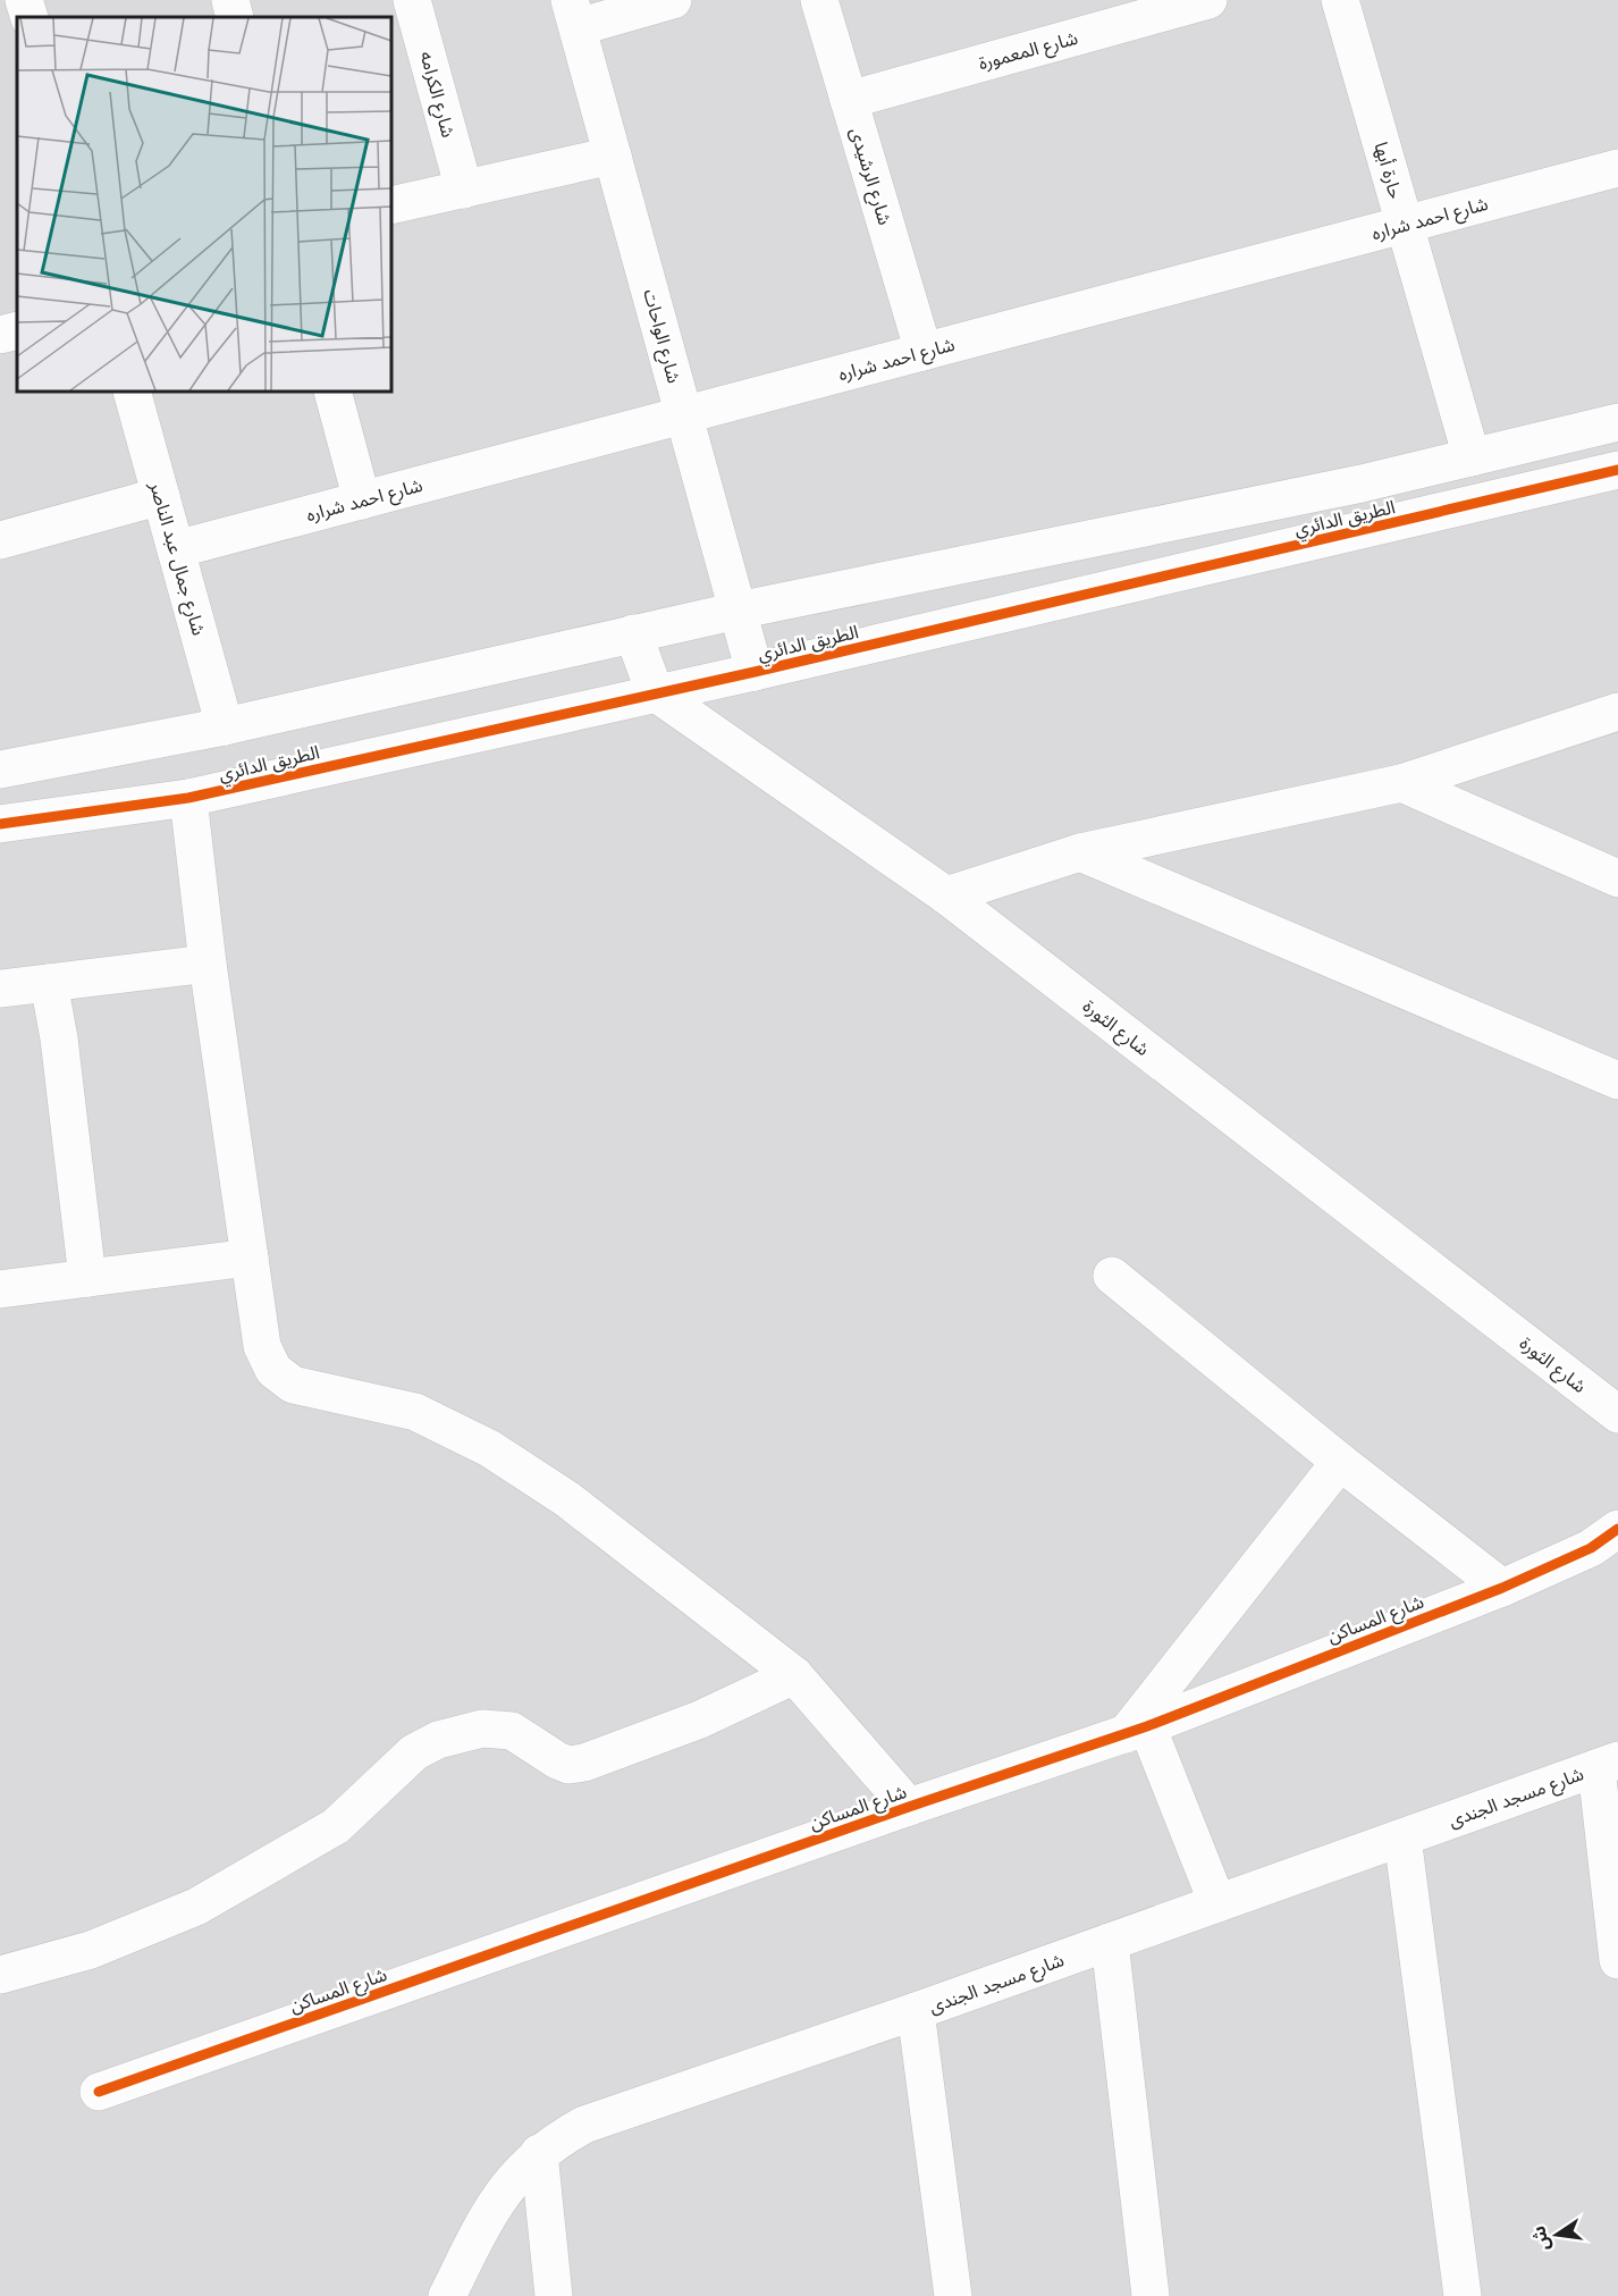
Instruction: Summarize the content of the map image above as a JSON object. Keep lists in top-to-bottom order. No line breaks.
{"streets":{"street":["شارع المعمورة","شارع الكرامه","حارة أبها","شارع الرشيدى","شارع احمد شراره","شارع الواحات","الطريق الدائري","شارع جمال عبد الناصر","شارع الثورة","شارع المساكن","شارع مسجد الجندى"]},"crossings":[["شارع المعمورة","شارع الرشيدى"],["حارة أبها","شارع احمد شراره"],["حارة أبها","الطريق الدائري"],["شارع الرشيدى","شارع احمد شراره"],["شارع احمد شراره","شارع الواحات"],["شارع احمد شراره","شارع جمال عبد الناصر"],["شارع الواحات","الطريق الدائري"],["الطريق الدائري","شارع جمال عبد الناصر"],["الطريق الدائري","شارع الثورة"]],"north":"left"}
